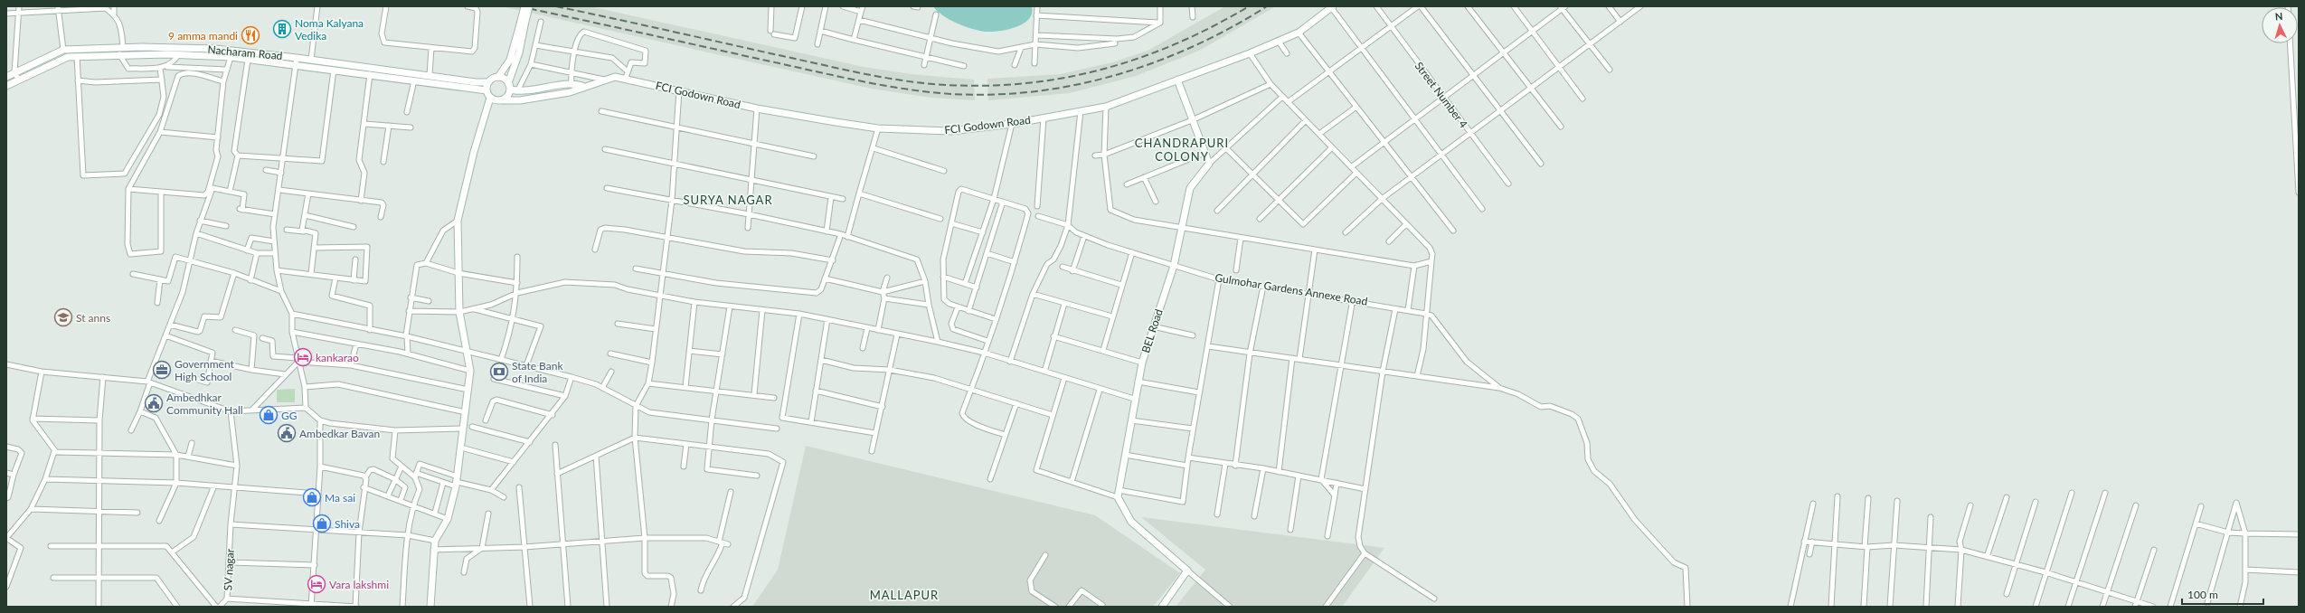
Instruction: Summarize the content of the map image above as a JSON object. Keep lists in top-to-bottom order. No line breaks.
{"streets":{"street":["Nacharam Road","FCI Godown Road","Street Number 4","Gulmohar Gardens Annexe Road","BEL Road","SV nagar"]},"crossings":[["Nacharam Road","FCI Godown Road"],["Gulmohar Gardens Annexe Road","BEL Road"]],"districts":["CHANDRAPURI COLONY","SURYA NAGAR","MALLAPUR"],"places":{"building":["Noma Kalyana Vedika"],"restaurant":["9 amma mandi"],"school or university":["St anns"],"hotel":["kankarao","Vara lakshmi"],"office":["Government High School"],"bank":["State Bank of India"],"public building":["Ambedhkar Community Hall","Ambedkar Bavan"],"shop":["GG","Ma sai","Shiva"]},"scale_bar":"100 m","north":"top"}
